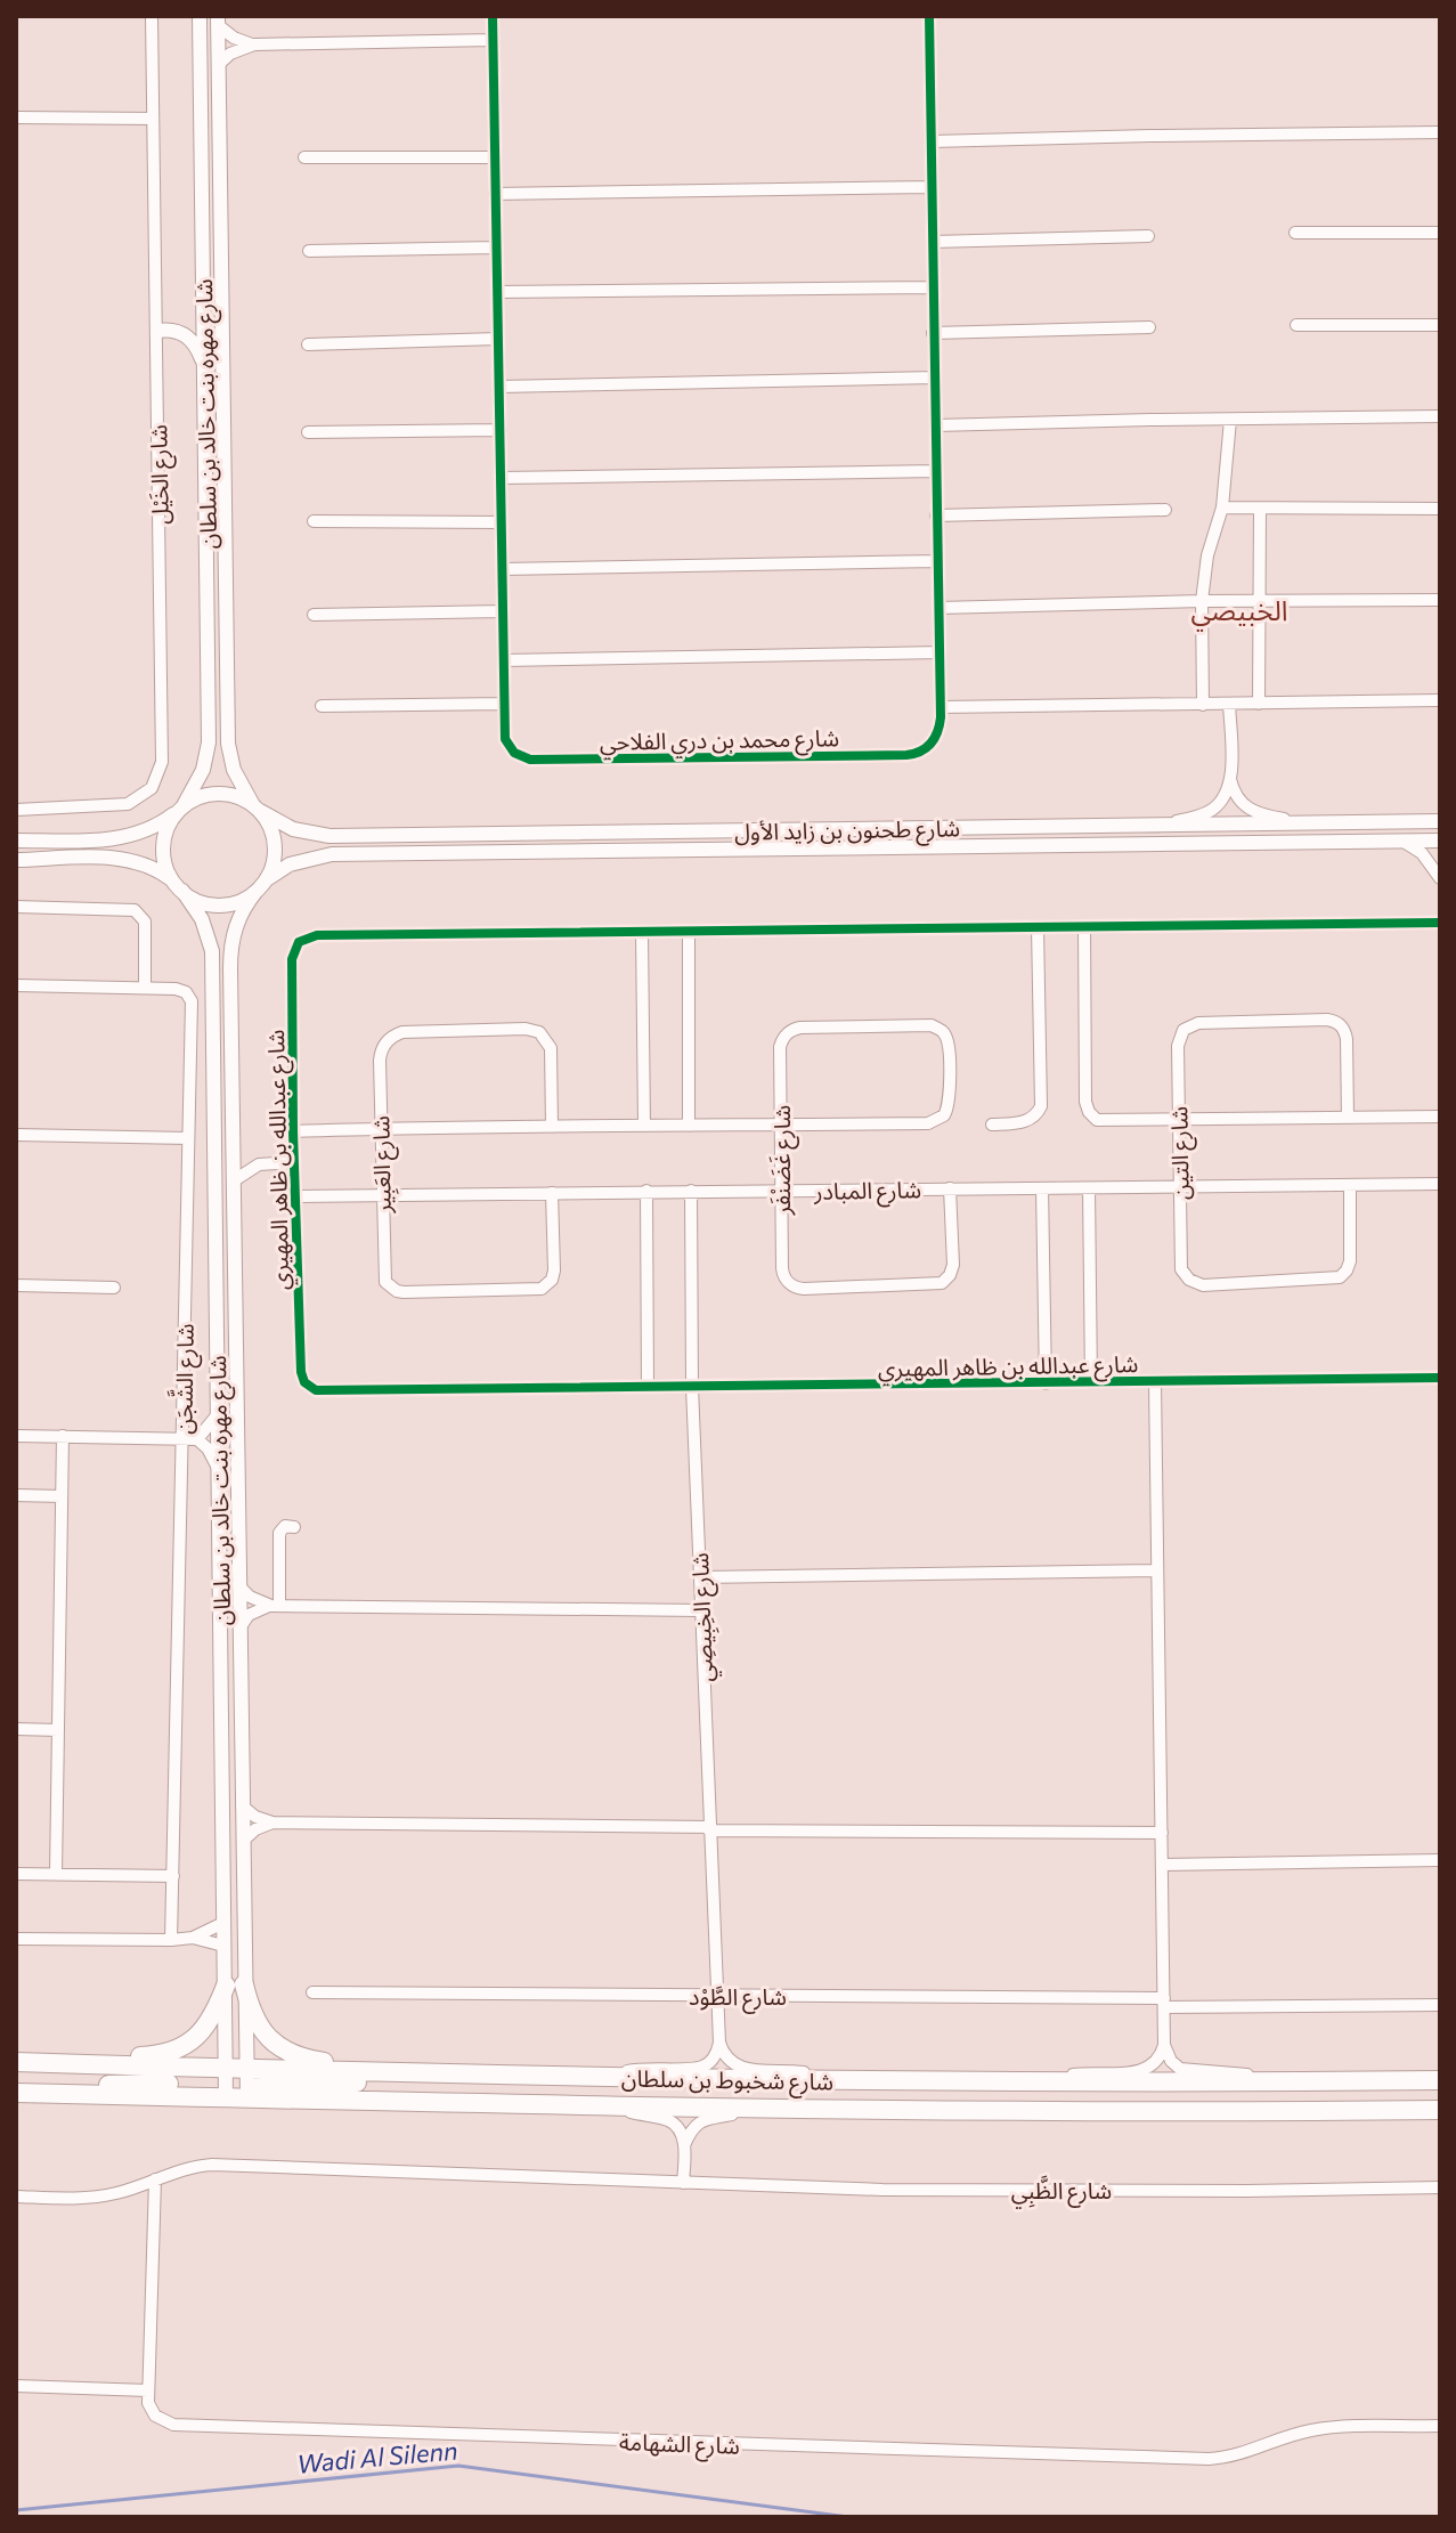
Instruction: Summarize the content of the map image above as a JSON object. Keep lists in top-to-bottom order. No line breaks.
{"streets":{"main road":["شارع شخبوط بن سلطان"],"street":["شارع مهره بنت خالد بن سلطان","شارع الخَيْل","شارع محمد بن دري الفلاحي","شارع طحنون بن زايد الأول","شارع التين","شارع عبدالله بن ظاهر المهيري","شارع غَضَنْفَر","شارع العَبِير","شارع المبادر","شارع الشَّجَن","شارع الخِبِيصِي","شارع الطَّوْد","شارع الظَّبِي","شارع الشهامة"]},"crossings":[["شارع مهره بنت خالد بن سلطان","شارع طحنون بن زايد الأول"],["شارع مهره بنت خالد بن سلطان","شارع عبدالله بن ظاهر المهيري"],["شارع مهره بنت خالد بن سلطان","شارع شخبوط بن سلطان"],["شارع التين","شارع المبادر"],["شارع عبدالله بن ظاهر المهيري","شارع المبادر"],["شارع عبدالله بن ظاهر المهيري","شارع الخِبِيصِي"],["شارع غَضَنْفَر","شارع المبادر"],["شارع العَبِير","شارع المبادر"],["شارع المبادر","شارع الخِبِيصِي"],["شارع الخِبِيصِي","شارع الطَّوْد"]],"districts":["الخبيصي"],"water":["Wadi Al Silenn"]}
